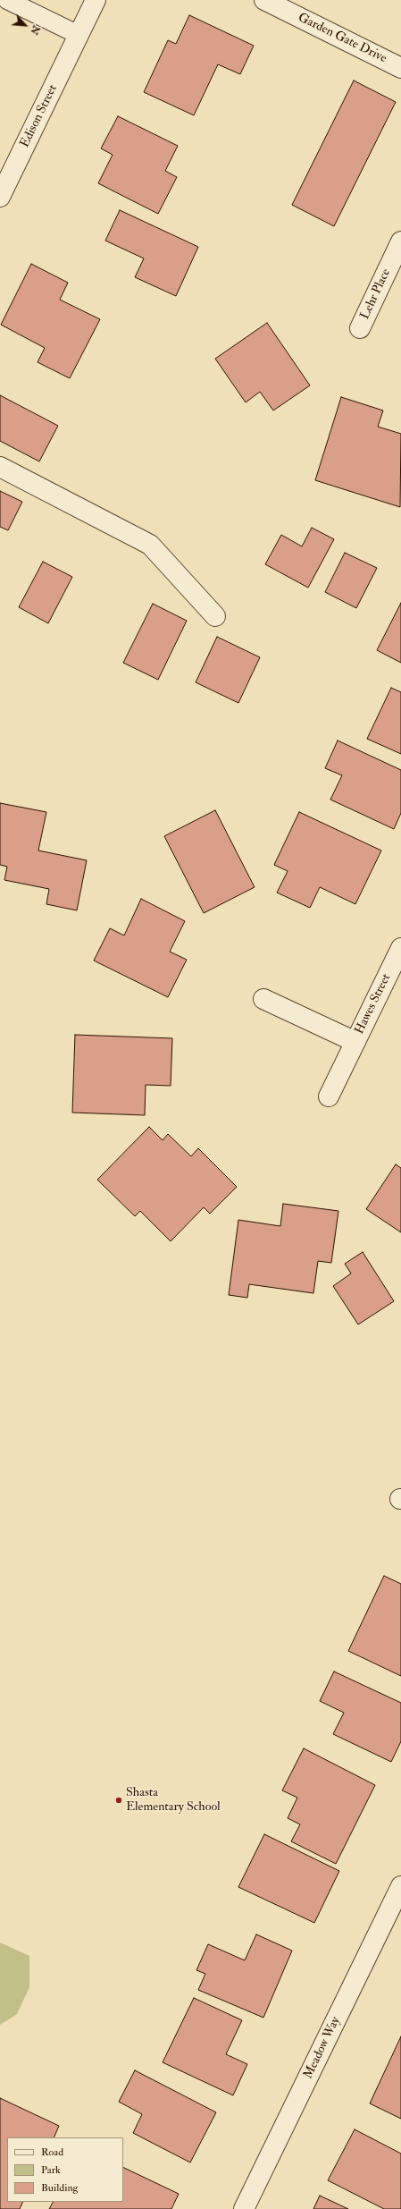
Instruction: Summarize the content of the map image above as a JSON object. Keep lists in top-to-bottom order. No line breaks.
{"streets":{"street":["Garden Gate Drive","Edison Street","Lehr Place","Hawes Street","Meadow Way"]},"places":["Shasta Elementary School"],"legend":["Road","Park","Building"],"north":"bottom right"}
